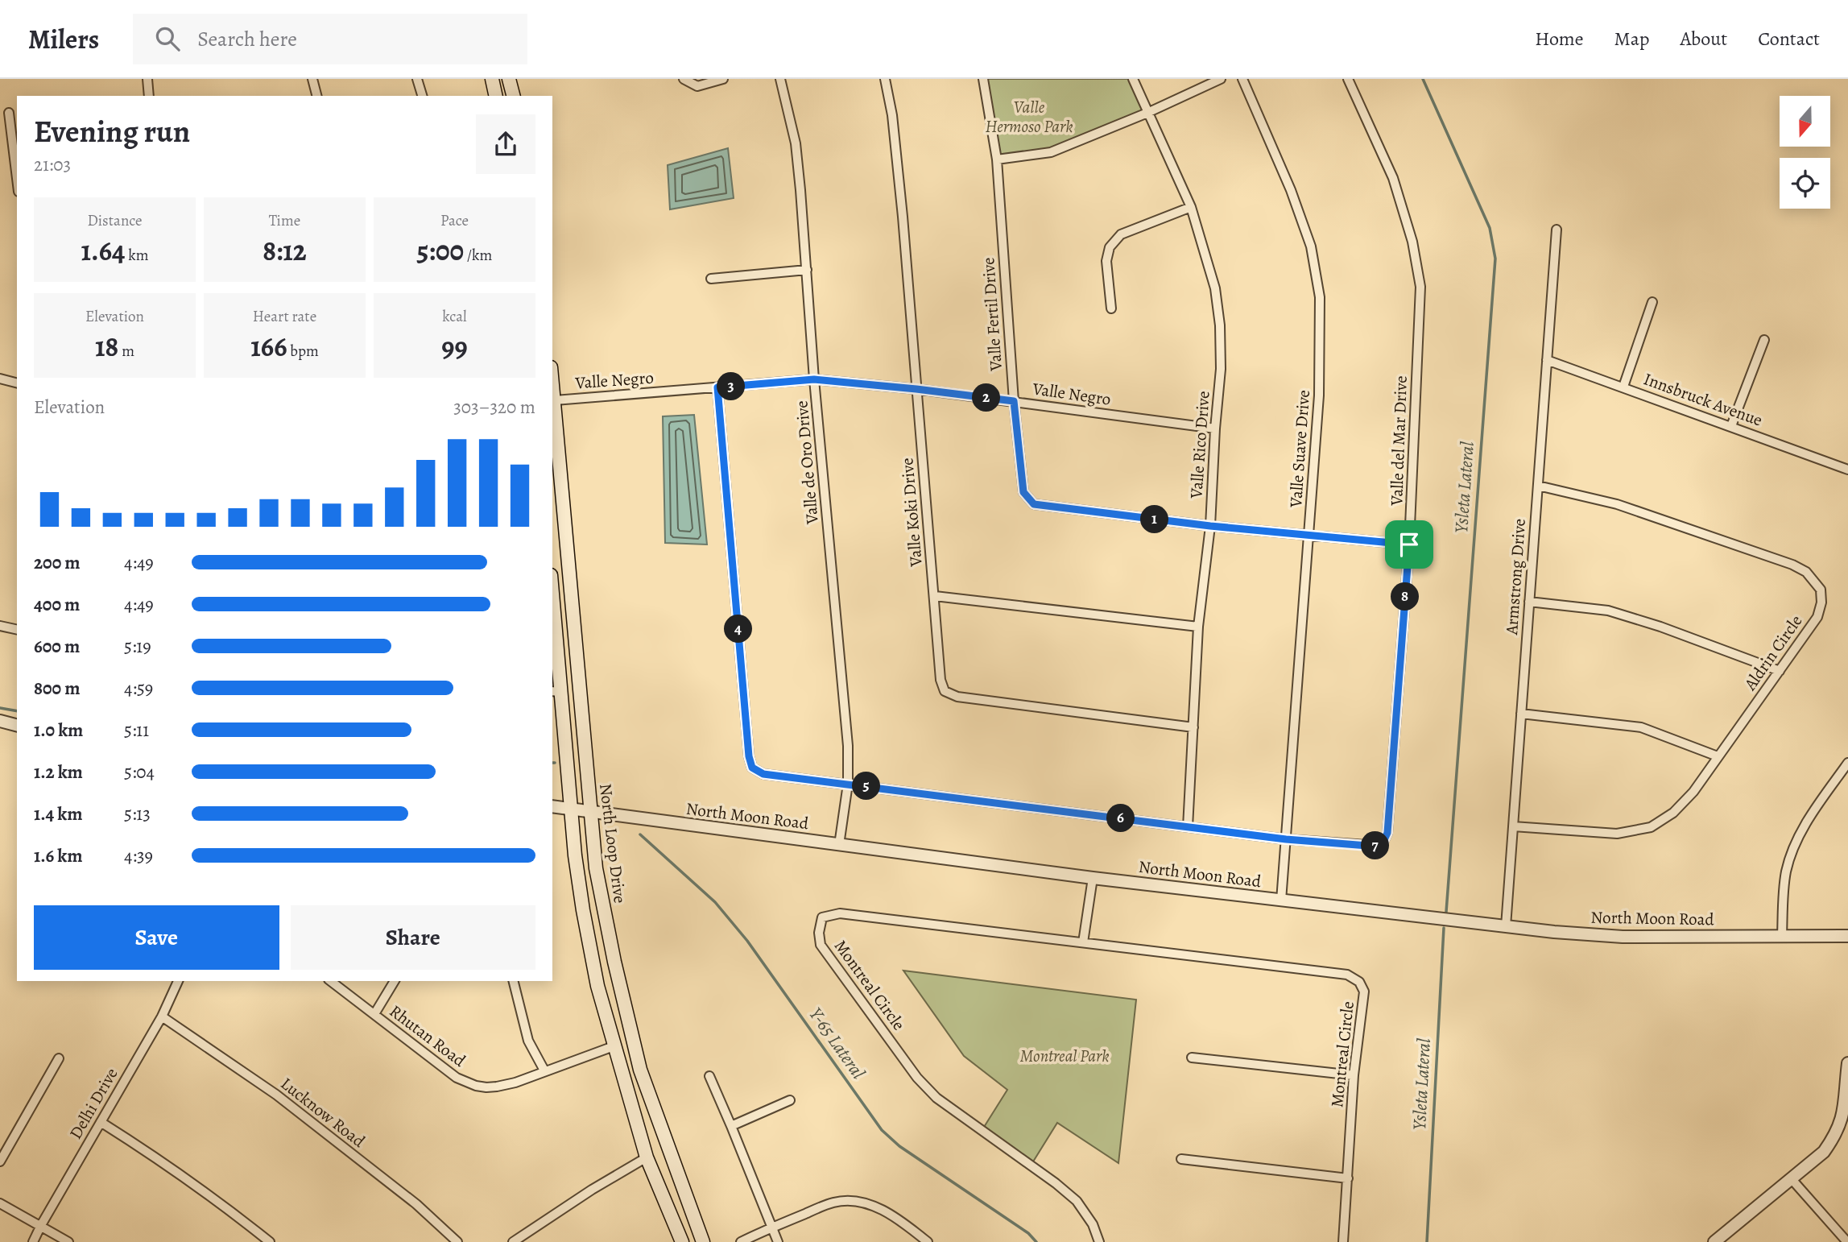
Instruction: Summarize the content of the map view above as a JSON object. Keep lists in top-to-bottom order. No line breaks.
{"streets":{"main road":["North Loop Drive"],"street":["Valle Fertil Drive","Valle Negro","Innsbruck Avenue","Valle del Mar Drive","Valle Rico Drive","Valle Suave Drive","Valle de Oro Drive","Valle Koki Drive","Armstrong Drive","Aldrin Circle","North Moon Road","Montreal Circle","Rhutan Road","Delhi Drive","Lucknow Road"]},"crossings":[["Valle Fertil Drive","Valle Negro"],["Valle Fertil Drive","Valle del Mar Drive"],["Valle Fertil Drive","Valle Rico Drive"],["Valle Fertil Drive","Valle Suave Drive"],["Valle Negro","Valle Rico Drive"],["Valle Negro","Valle de Oro Drive"],["Valle Negro","Valle Koki Drive"],["Valle Negro","North Loop Drive"],["Innsbruck Avenue","Armstrong Drive"],["Valle del Mar Drive","Valle Suave Drive"],["Valle Rico Drive","Valle Koki Drive"],["Valle Suave Drive","North Moon Road"],["Valle de Oro Drive","North Moon Road"],["Armstrong Drive","Aldrin Circle"],["Armstrong Drive","North Moon Road"],["North Moon Road","North Loop Drive"],["Delhi Drive","Lucknow Road"]],"water":["Ysleta Lateral","Y-65 Lateral"],"parks":["Valle Hermoso Park","Montreal Park"],"north":"bottom","page":{"header":"Milers","search":"Search here","nav":["Home","Map","About","Contact"],"heading":["Evening run","21:03"],"stats":[["Distance","1.64 km"],["Time","8:12"],["Pace","5:00 /km"],["Elevation","18 m"],["Heart rate","166 bpm"],["kcal","99"]],"pins":["3","2","1","8","4","5","6","7"],"chart":["Elevation","303–320 m"],"list":[{"name":"200 m","note":"4:49"},{"name":"400 m","note":"4:49"},{"name":"600 m","note":"5:19"},{"name":"800 m","note":"4:59"},{"name":"1.0 km","note":"5:11"},{"name":"1.2 km","note":"5:04"},{"name":"1.4 km","note":"5:13"},{"name":"1.6 km","note":"4:39"}],"buttons":["Save","Share"]}}
